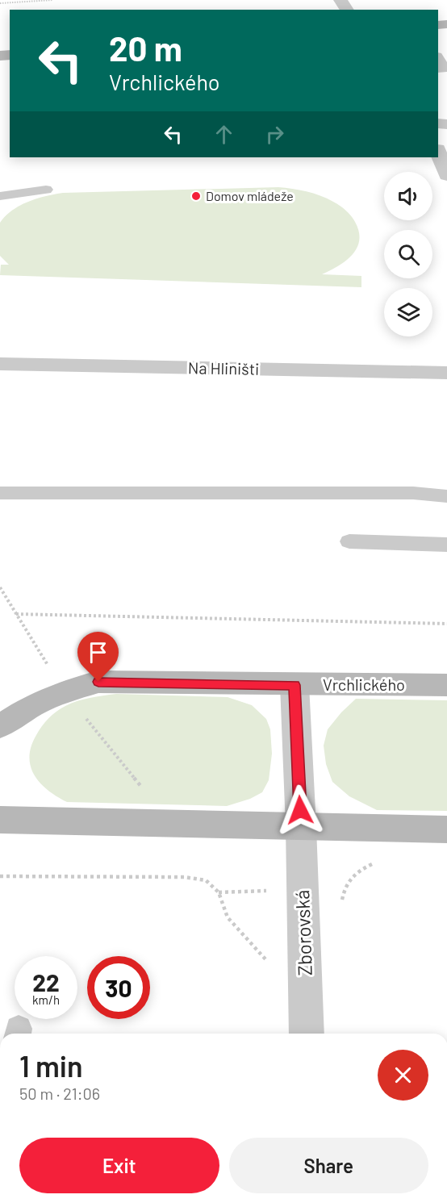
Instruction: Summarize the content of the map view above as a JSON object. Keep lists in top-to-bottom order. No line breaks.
{"streets":{"street":["Na Hliništi","Vrchlického","Zborovská"]},"crossings":[["Vrchlického","Zborovská"]],"places":["Domov mládeže"],"page":{"turn":["20 m","Vrchlického"],"speed":"22 km/h","limit":"30","heading":["1 min","50 m · 21:06"],"buttons":["Exit","Share"]}}
